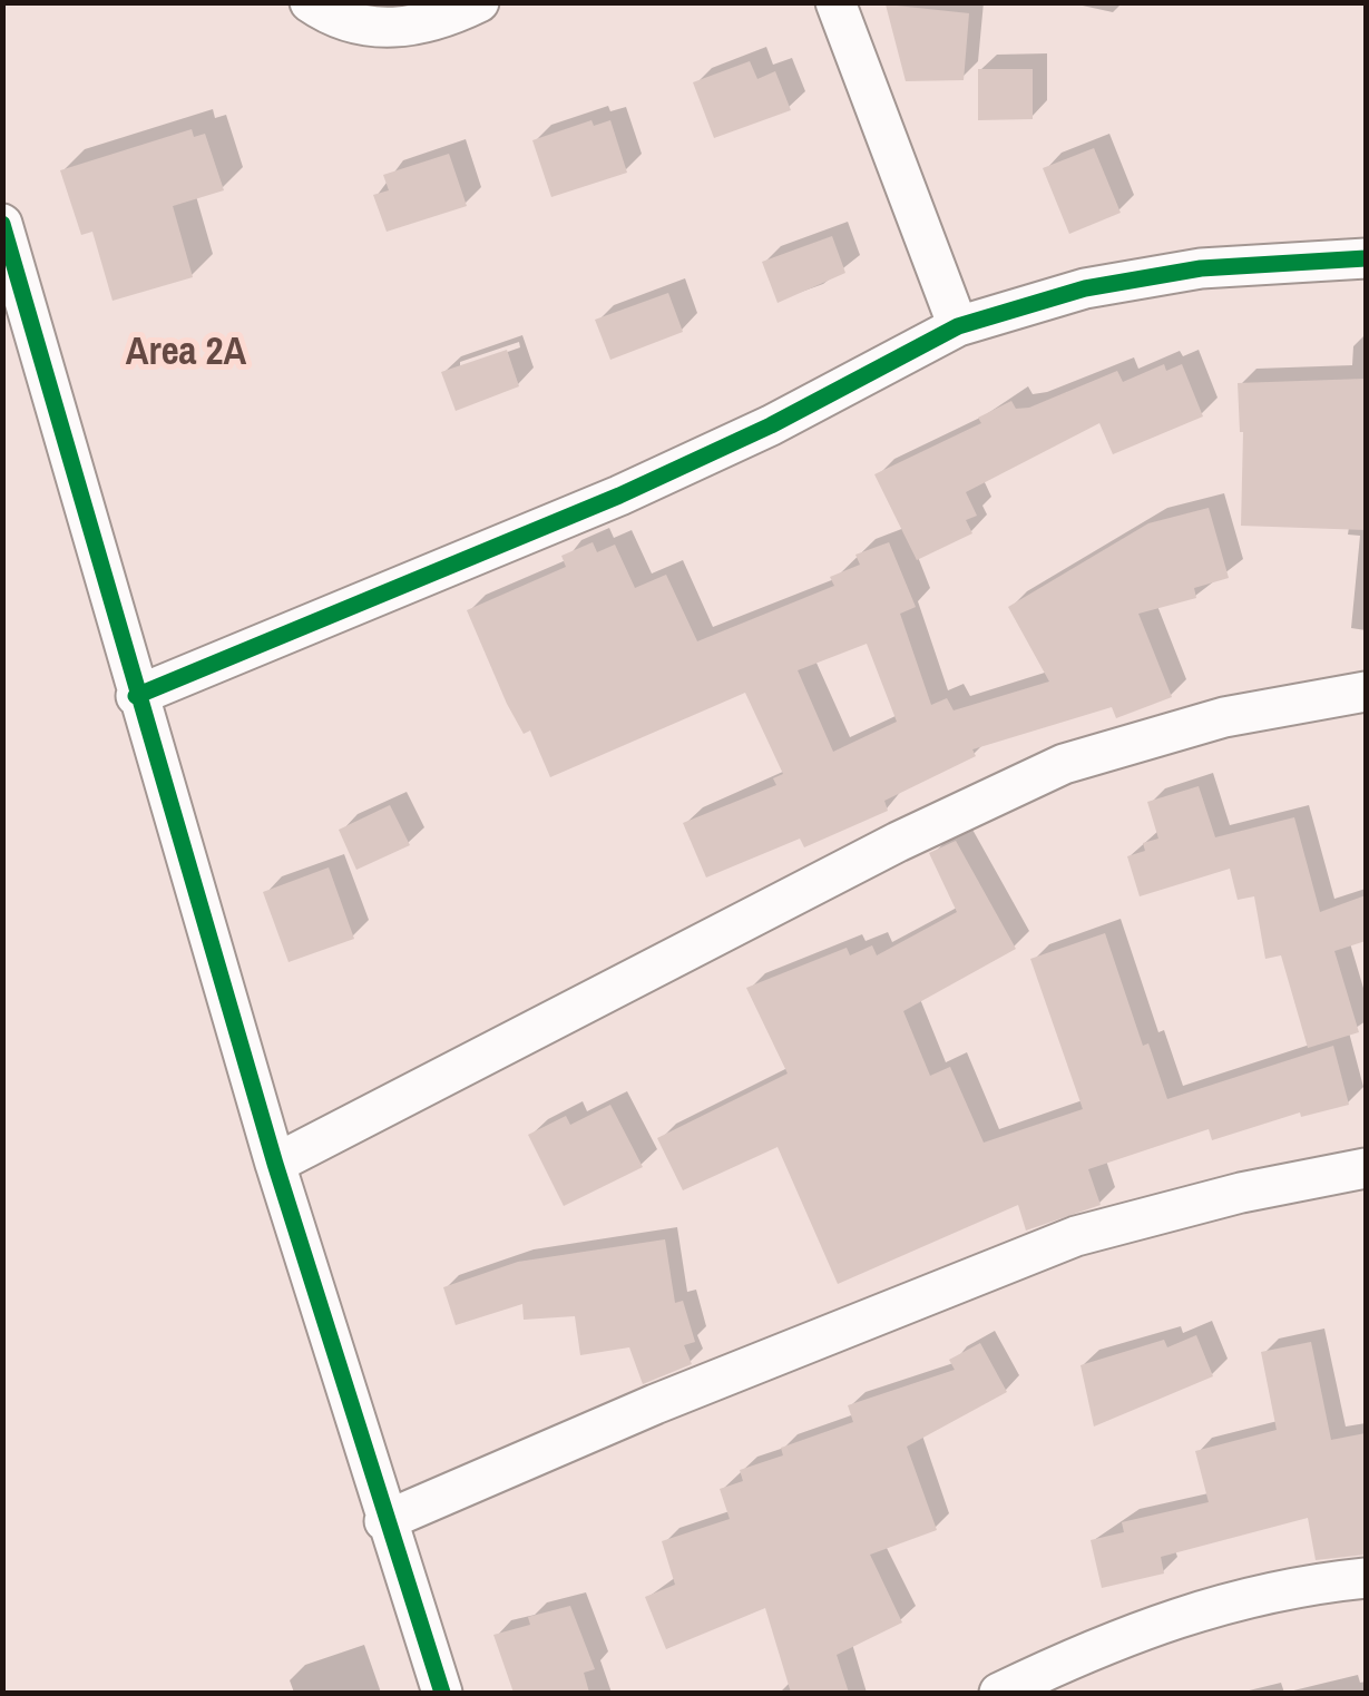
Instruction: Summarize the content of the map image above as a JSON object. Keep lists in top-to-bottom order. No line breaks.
{"districts":["Area 2A"]}
